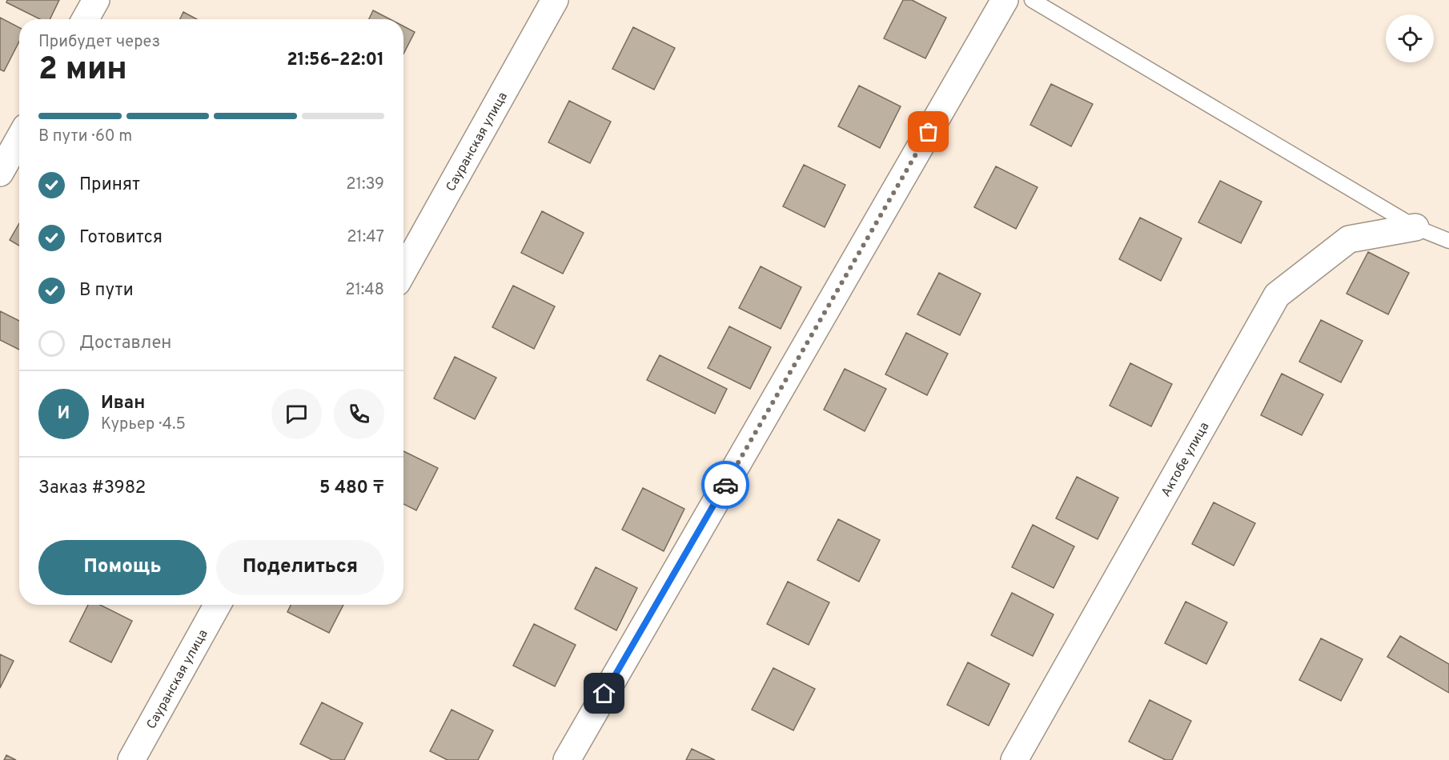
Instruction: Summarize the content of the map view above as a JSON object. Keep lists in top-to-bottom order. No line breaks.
{"streets":{"street":["Сауранская улица","Актобе улица"]},"page":{"heading":["2 мин","Прибудет через","21:56–22:01"],"panel":["Иван","Курьер · 4.5","Заказ #3982","5 480 ₸"],"bar":"В пути · 60 m","list":[["Принят","21:39"],["Готовится","21:47"],["В пути","21:48"],"Доставлен"],"round":"И","buttons":["Помощь","Поделиться"]}}
